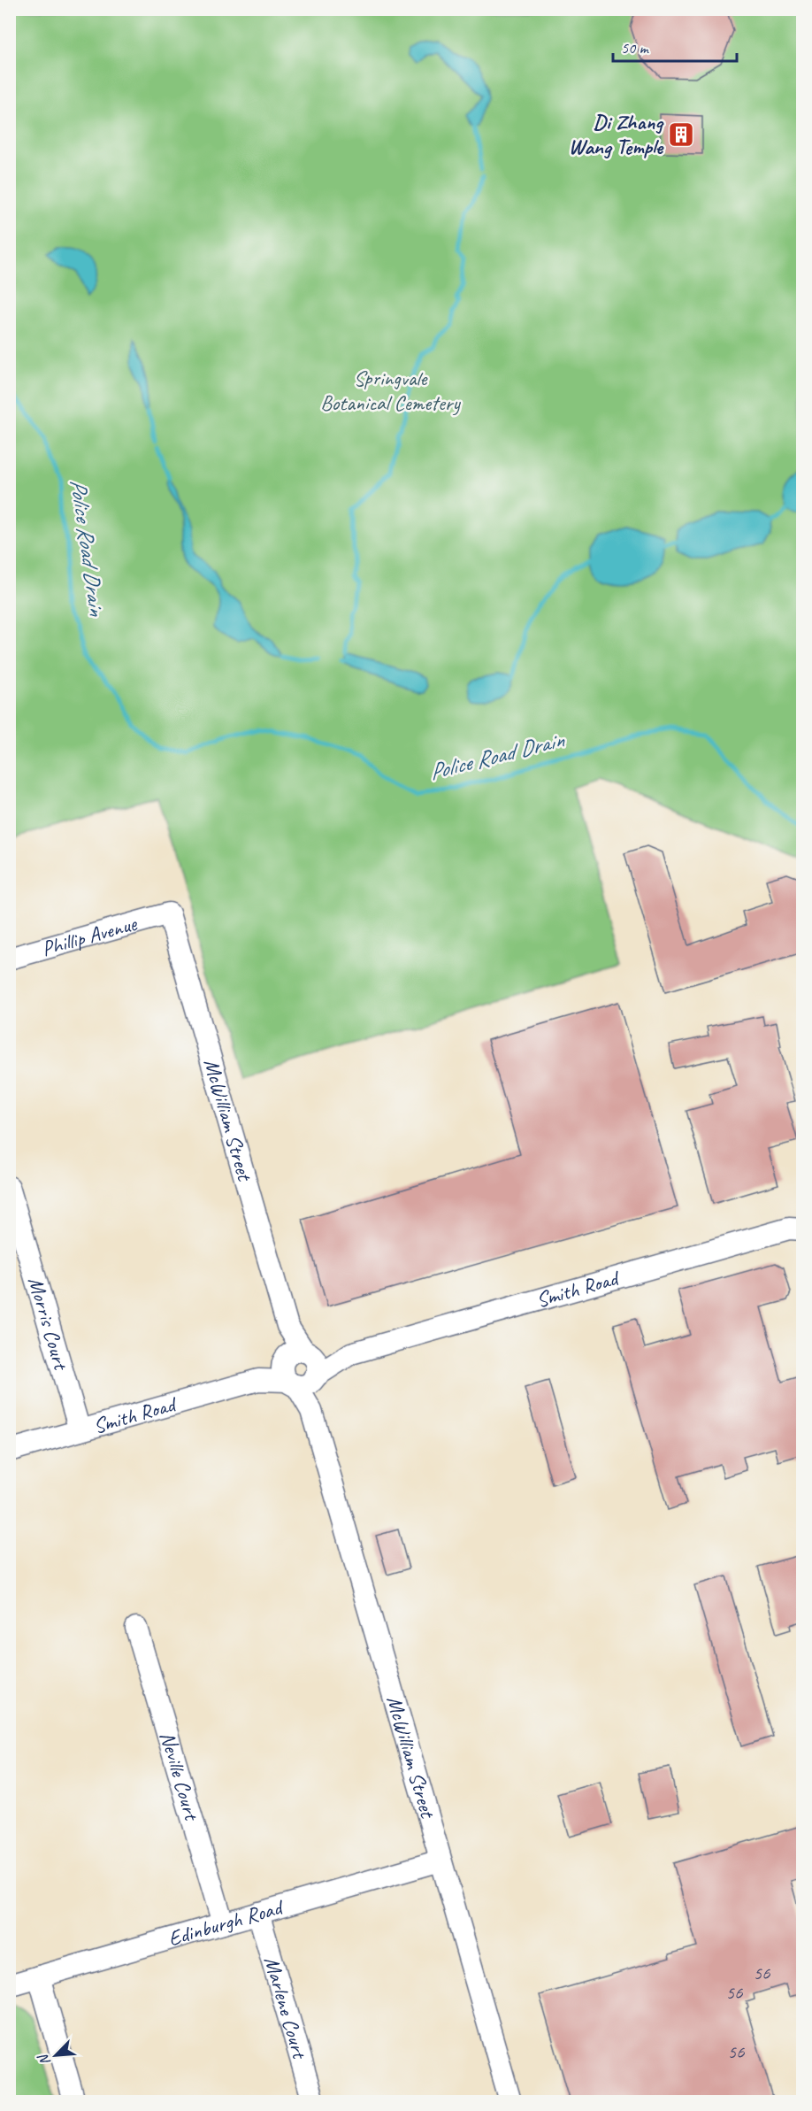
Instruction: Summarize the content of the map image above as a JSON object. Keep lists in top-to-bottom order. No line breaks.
{"streets":{"street":["Phillip Avenue","McWilliam Street","Smith Road","Morris Court","Neville Court","Edinburgh Road","Marlene Court"]},"crossings":[["Phillip Avenue","McWilliam Street"],["McWilliam Street","Smith Road"],["McWilliam Street","Edinburgh Road"],["Smith Road","Morris Court"],["Neville Court","Edinburgh Road"],["Edinburgh Road","Marlene Court"]],"water":["Police Road Drain"],"parks":["Springvale Botanical Cemetery"],"places":{"building":["Di Zhang Wang Temple"]},"house_numbers":["56","56","56"],"scale_bar":"50 m","north":"bottom left"}
